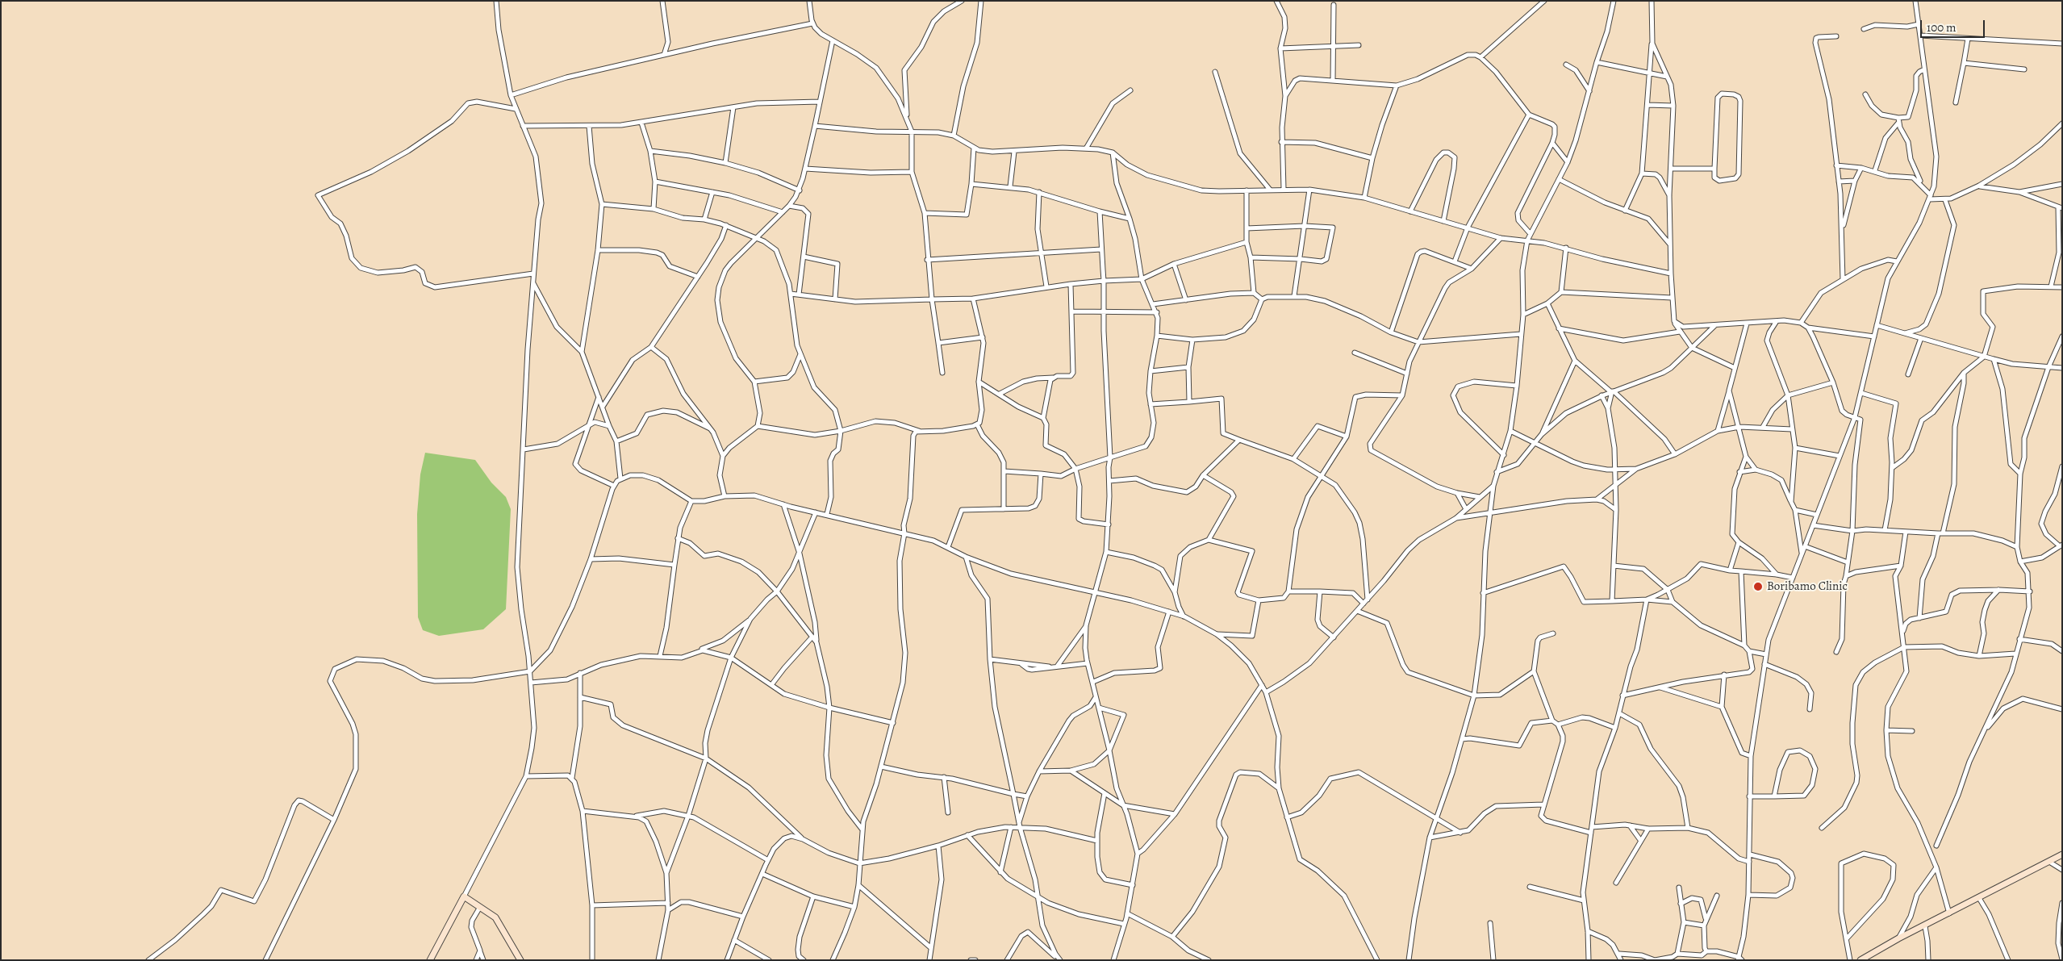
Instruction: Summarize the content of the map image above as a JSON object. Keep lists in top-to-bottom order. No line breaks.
{"places":["Boribamo Clinic"],"scale_bar":"100 m"}
